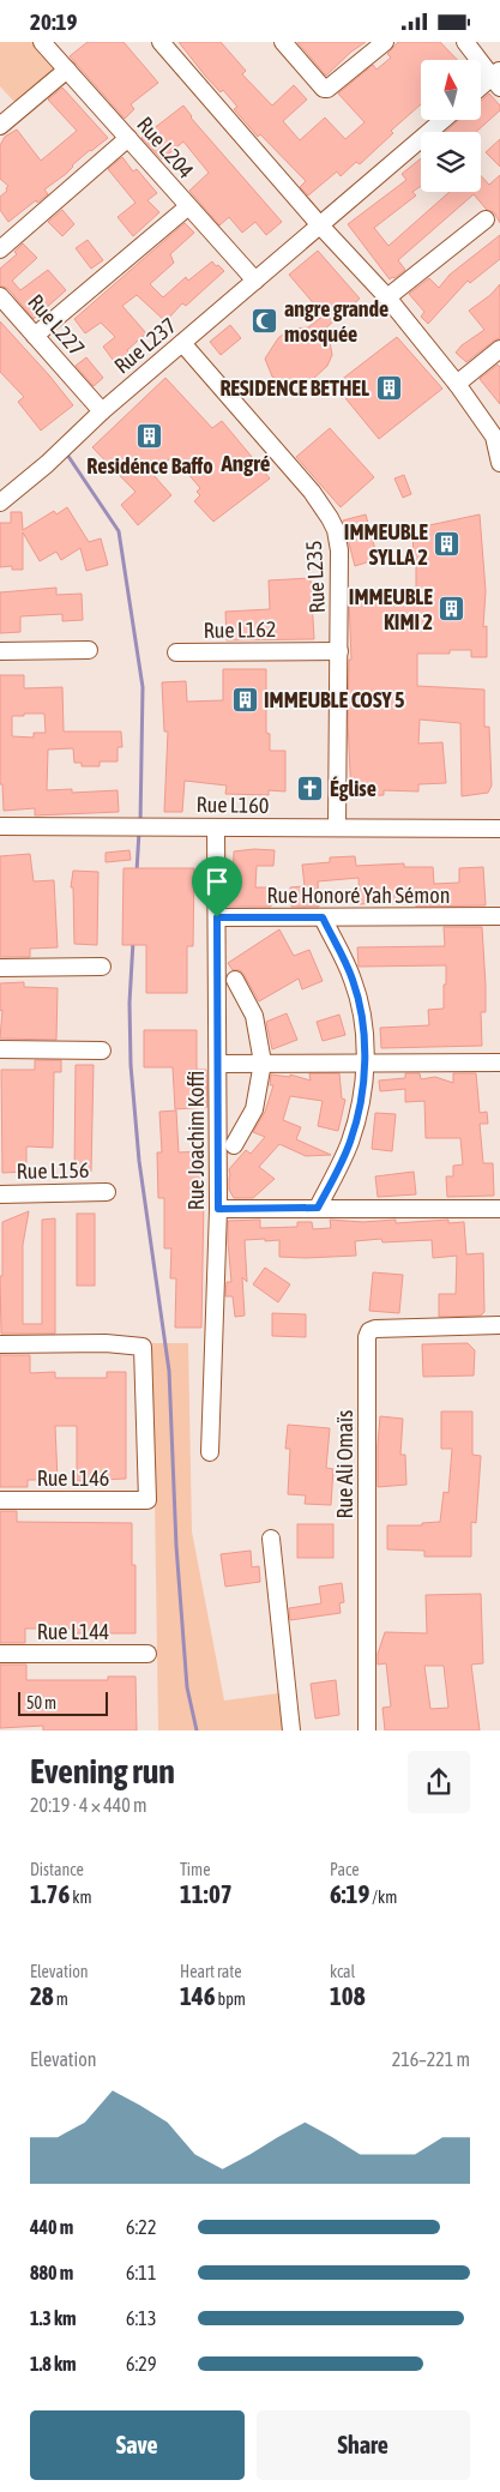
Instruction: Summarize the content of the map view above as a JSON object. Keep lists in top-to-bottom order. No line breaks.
{"streets":{"street":["Rue L204","Rue L227","Rue L237","Rue L235","Rue L162","Rue L160","Rue Honoré Yah Sémon","Rue Joachim Koffi","Rue L156","Rue Ali Omaïs","Rue L146","Rue L144"]},"crossings":[["Rue L204","Rue L237"],["Rue L227","Rue L237"],["Rue L237","Rue L235"],["Rue L235","Rue L162"],["Rue L235","Rue L160"],["Rue L160","Rue Joachim Koffi"],["Rue Honoré Yah Sémon","Rue Joachim Koffi"]],"districts":["Angré"],"places":{"mosque":["angre grande mosquée"],"building":["RESIDENCE BETHEL","Residénce Baffo","IMMEUBLE SYLLA 2","IMMEUBLE KIMI 2","IMMEUBLE COSY 5"],"church":["Église"]},"scale_bar":"50 m","north":"top","page":{"status":"20:19","scale":"50 m","heading":["Evening run","20:19 · 4 × 440 m"],"stats":[["Distance","1.76 km"],["Time","11:07"],["Pace","6:19 /km"],["Elevation","28 m"],["Heart rate","146 bpm"],["kcal","108"]],"chart":["Elevation","216–221 m"],"list":[{"name":"440 m","note":"6:22"},{"name":"880 m","note":"6:11"},{"name":"1.3 km","note":"6:13"},{"name":"1.8 km","note":"6:29"}],"buttons":["Save","Share"]}}
